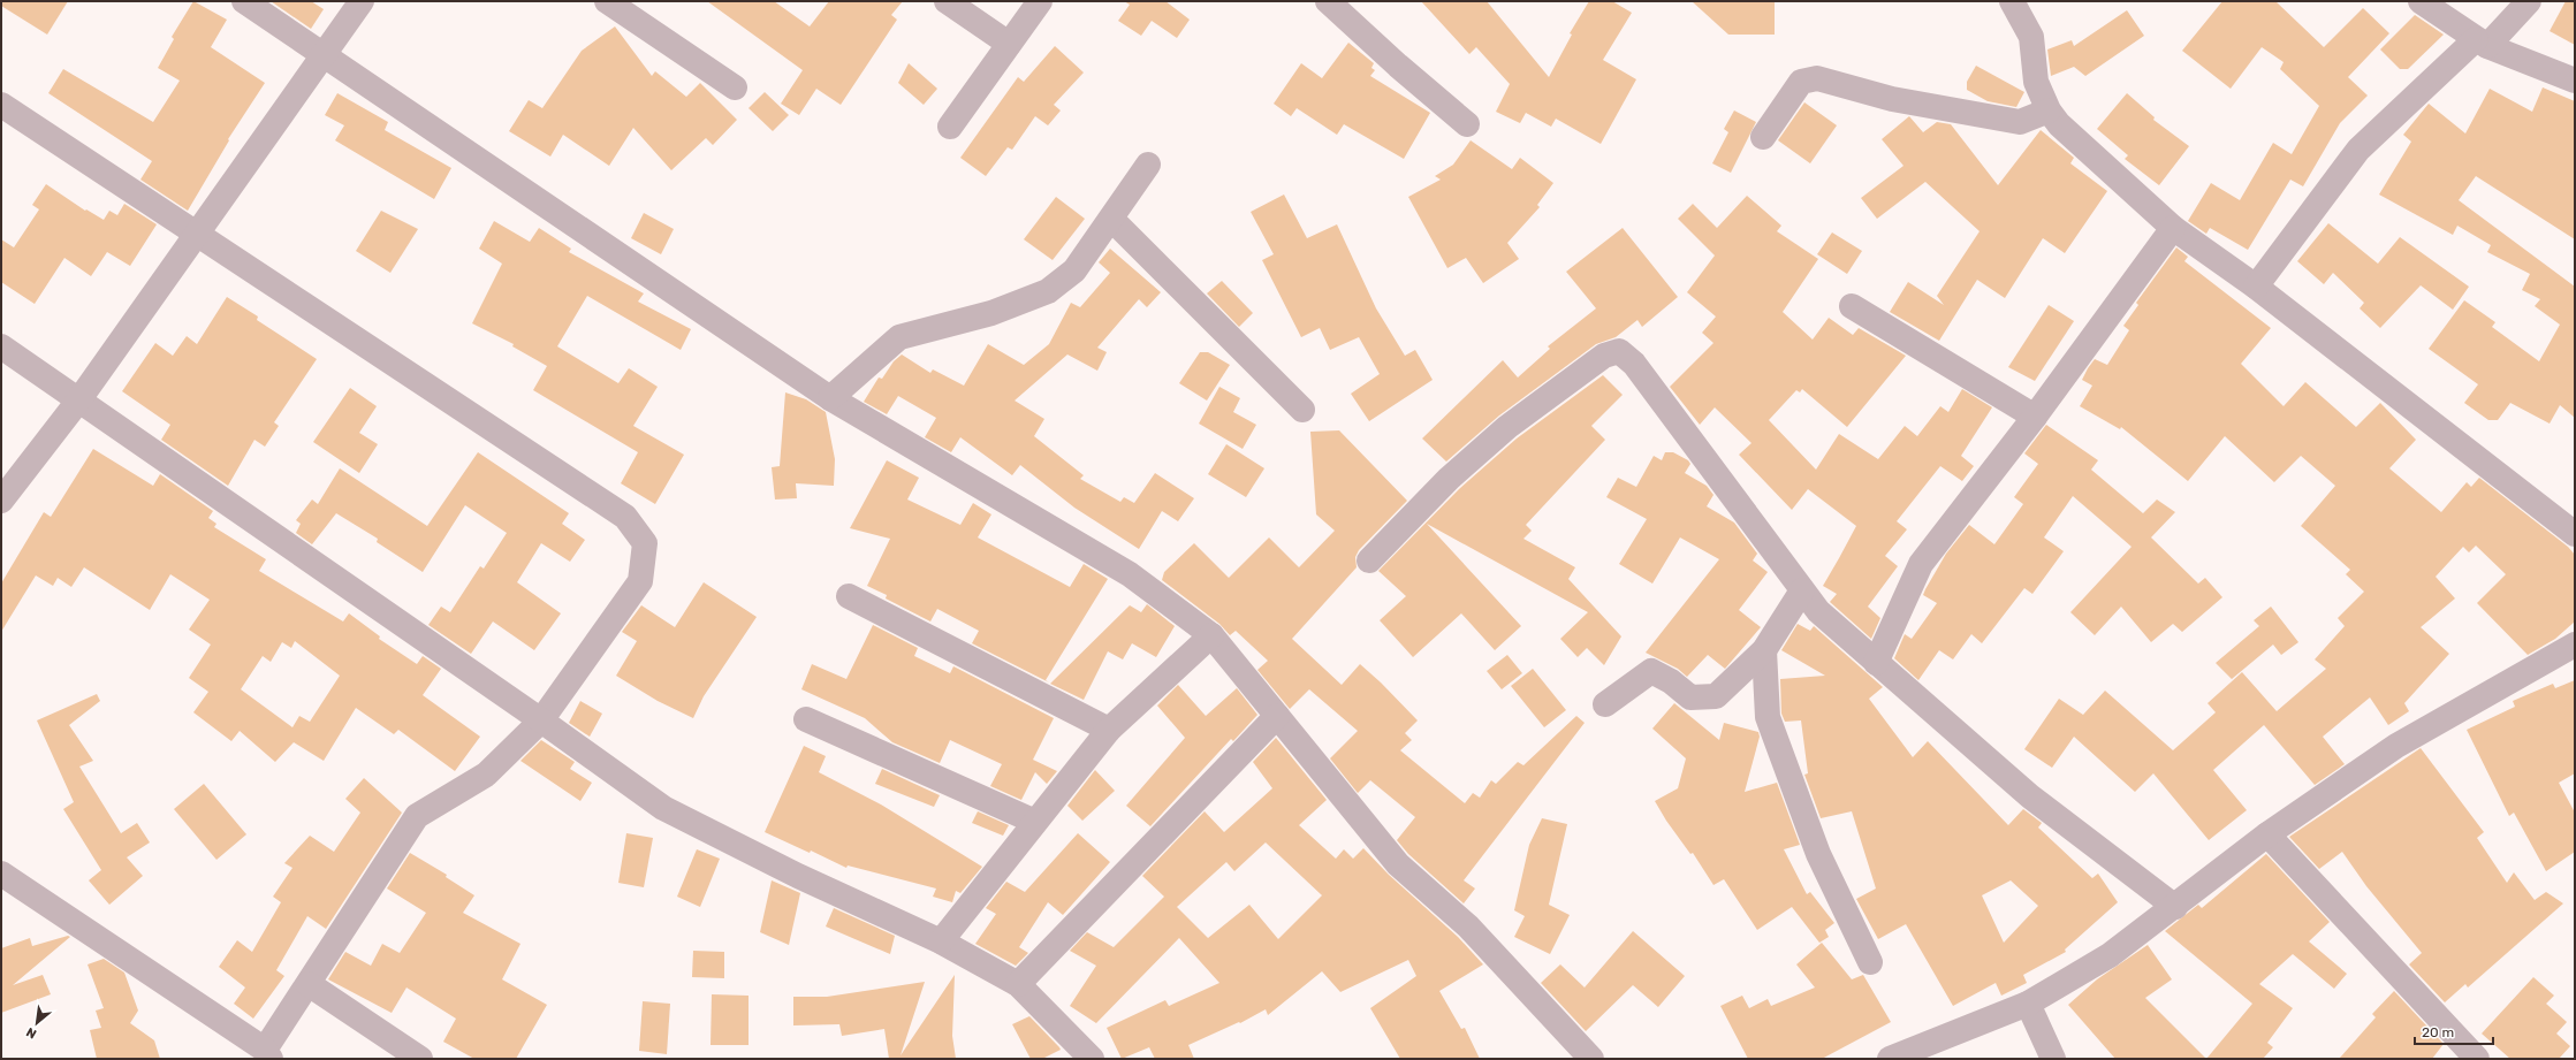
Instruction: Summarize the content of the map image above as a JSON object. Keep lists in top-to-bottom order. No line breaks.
{"scale_bar":"20 m","north":"bottom left"}
